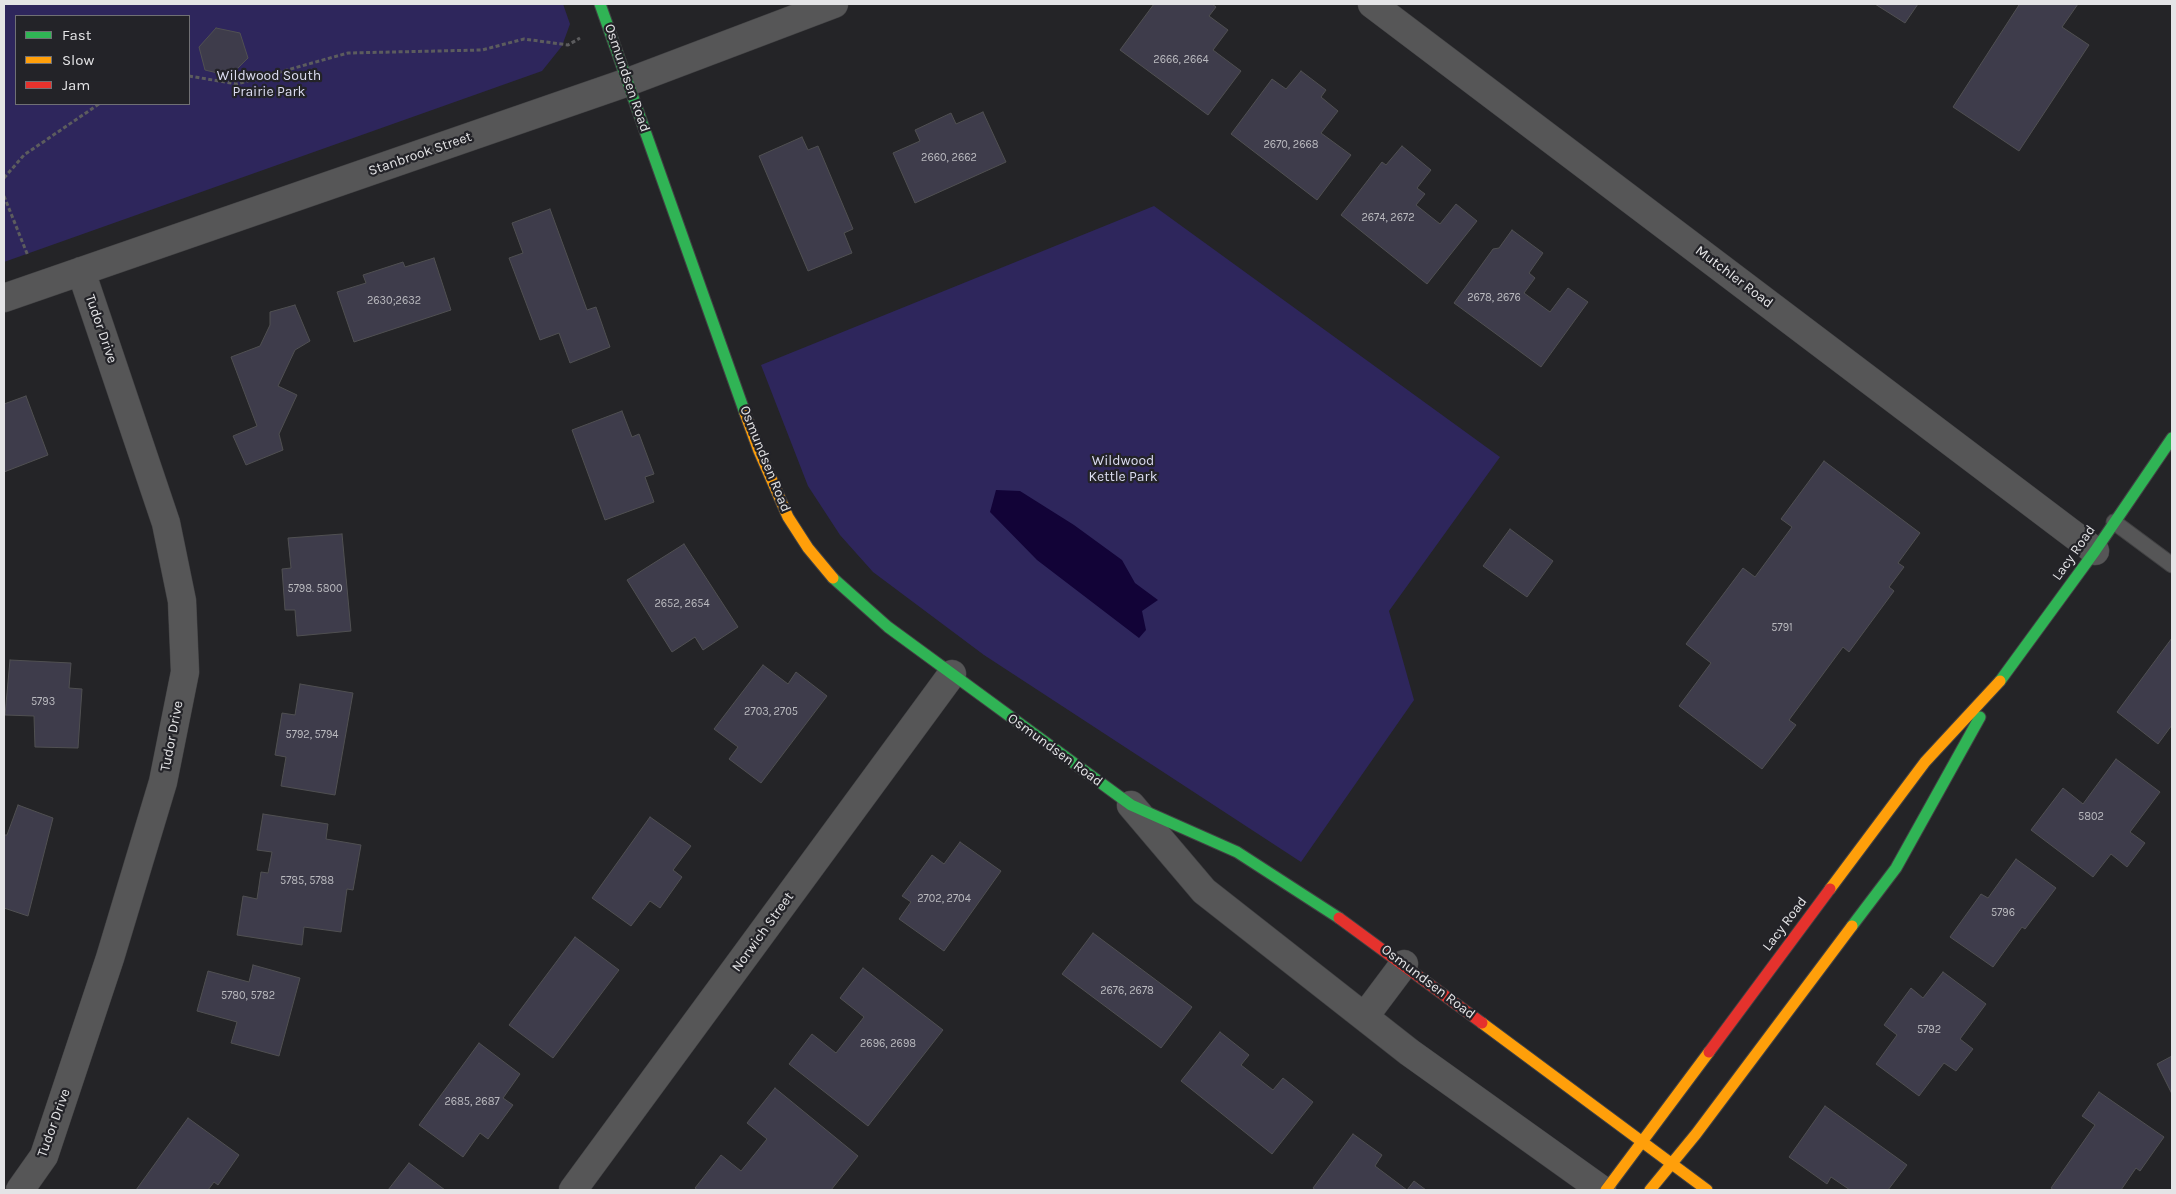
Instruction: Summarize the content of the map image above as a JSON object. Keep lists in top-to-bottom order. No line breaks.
{"streets":{"street":["Osmundsen Road","Stanbrook Street","Mutchler Road","Tudor Drive","Lacy Road","Norwich Street"]},"crossings":[["Osmundsen Road","Stanbrook Street"],["Osmundsen Road","Lacy Road"],["Osmundsen Road","Norwich Street"],["Stanbrook Street","Tudor Drive"],["Mutchler Road","Lacy Road"]],"parks":["Wildwood South Prairie Park","Wildwood Kettle Park"],"house_numbers":["2666, 2664","2670, 2668","2660, 2662","2674, 2672","2678, 2676","2630;2632","5798. 5800","2652, 2654","5791","5793","2703, 2705","5792, 5794","5802","5785, 5788","2702, 2704","5796","2676, 2678","5780, 5782","5792","2696, 2698","2685, 2687"],"legend":["Fast","Slow","Jam"]}
